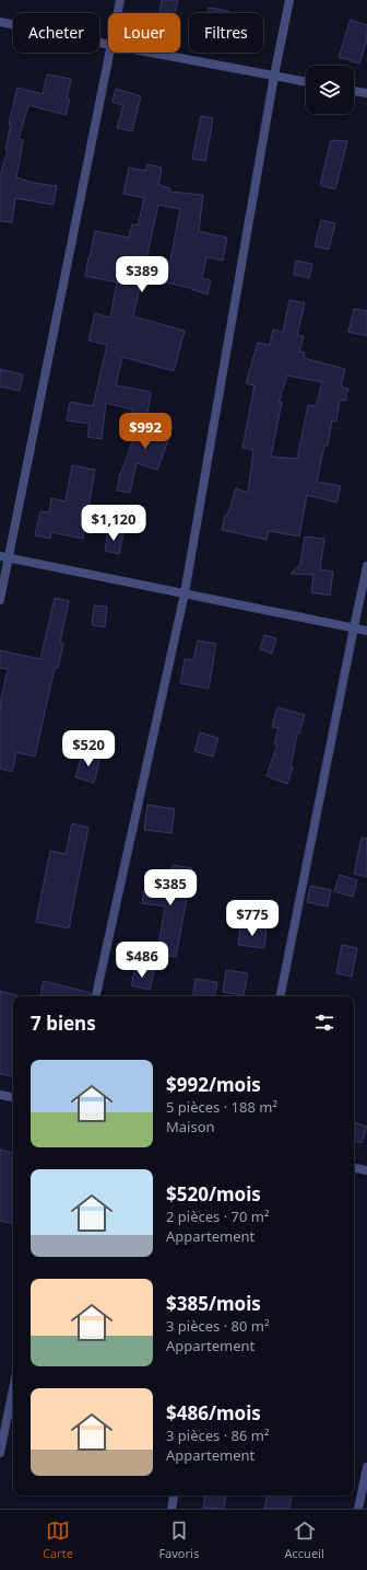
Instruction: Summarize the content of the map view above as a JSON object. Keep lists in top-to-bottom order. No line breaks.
{"page":{"chip":["Acheter","Louer","Filtres"],"price":["$389","$992","$1,120","$520","$385","$775","$486"],"heading":"7 biens","list":[{"name":"$992/mois","note":"5 pièces · 188 m² · Maison"},{"name":"$520/mois","note":"2 pièces · 70 m² · Appartement"},{"name":"$385/mois","note":"3 pièces · 80 m² · Appartement"},{"name":"$486/mois","note":"3 pièces · 86 m² · Appartement"}],"tabs":["Carte","Favoris","Accueil"]}}
